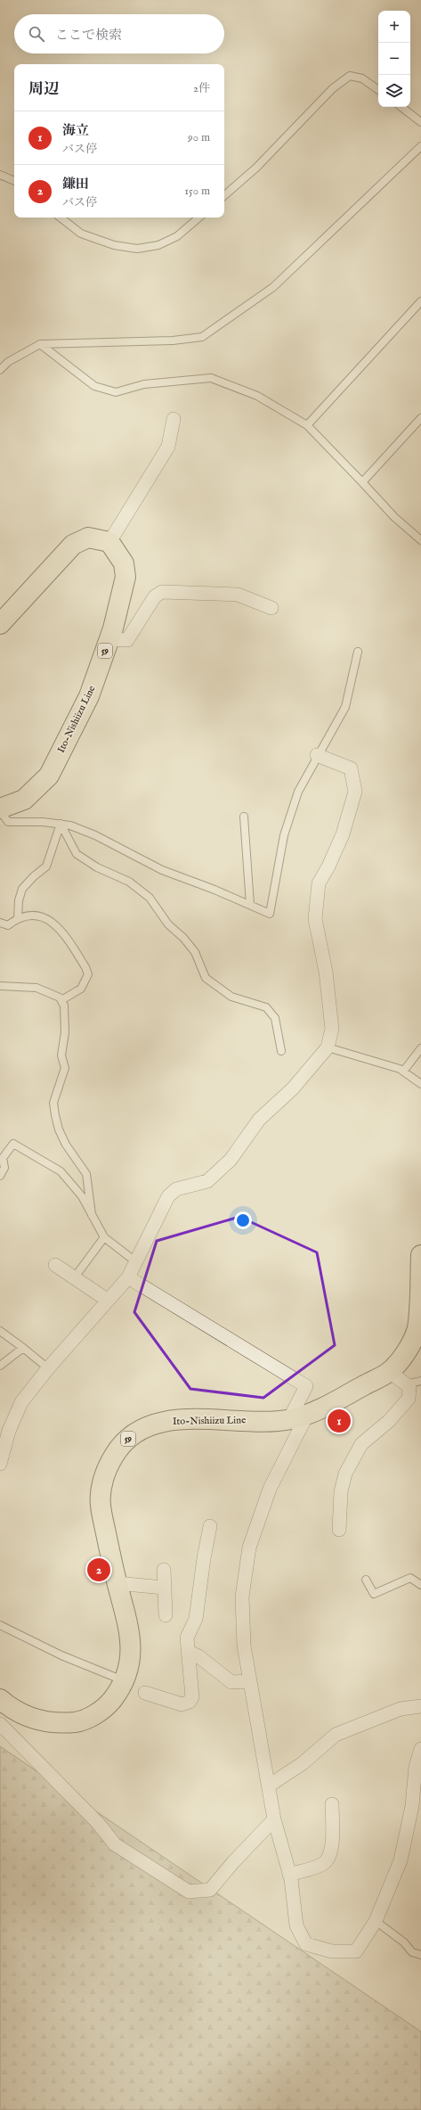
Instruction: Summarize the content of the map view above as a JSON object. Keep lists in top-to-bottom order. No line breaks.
{"streets":{"main road":["59","Ito-Nishiizu Line"]},"page":{"map_buttons":["+","−"],"search":"ここで検索","heading":["周辺","2件"],"list":[{"mark":"1","name":"海立","note":"バス停","value":"90 m"},{"mark":"2","name":"鎌田","note":"バス停","value":"150 m"}],"pins":["1","2"]}}
